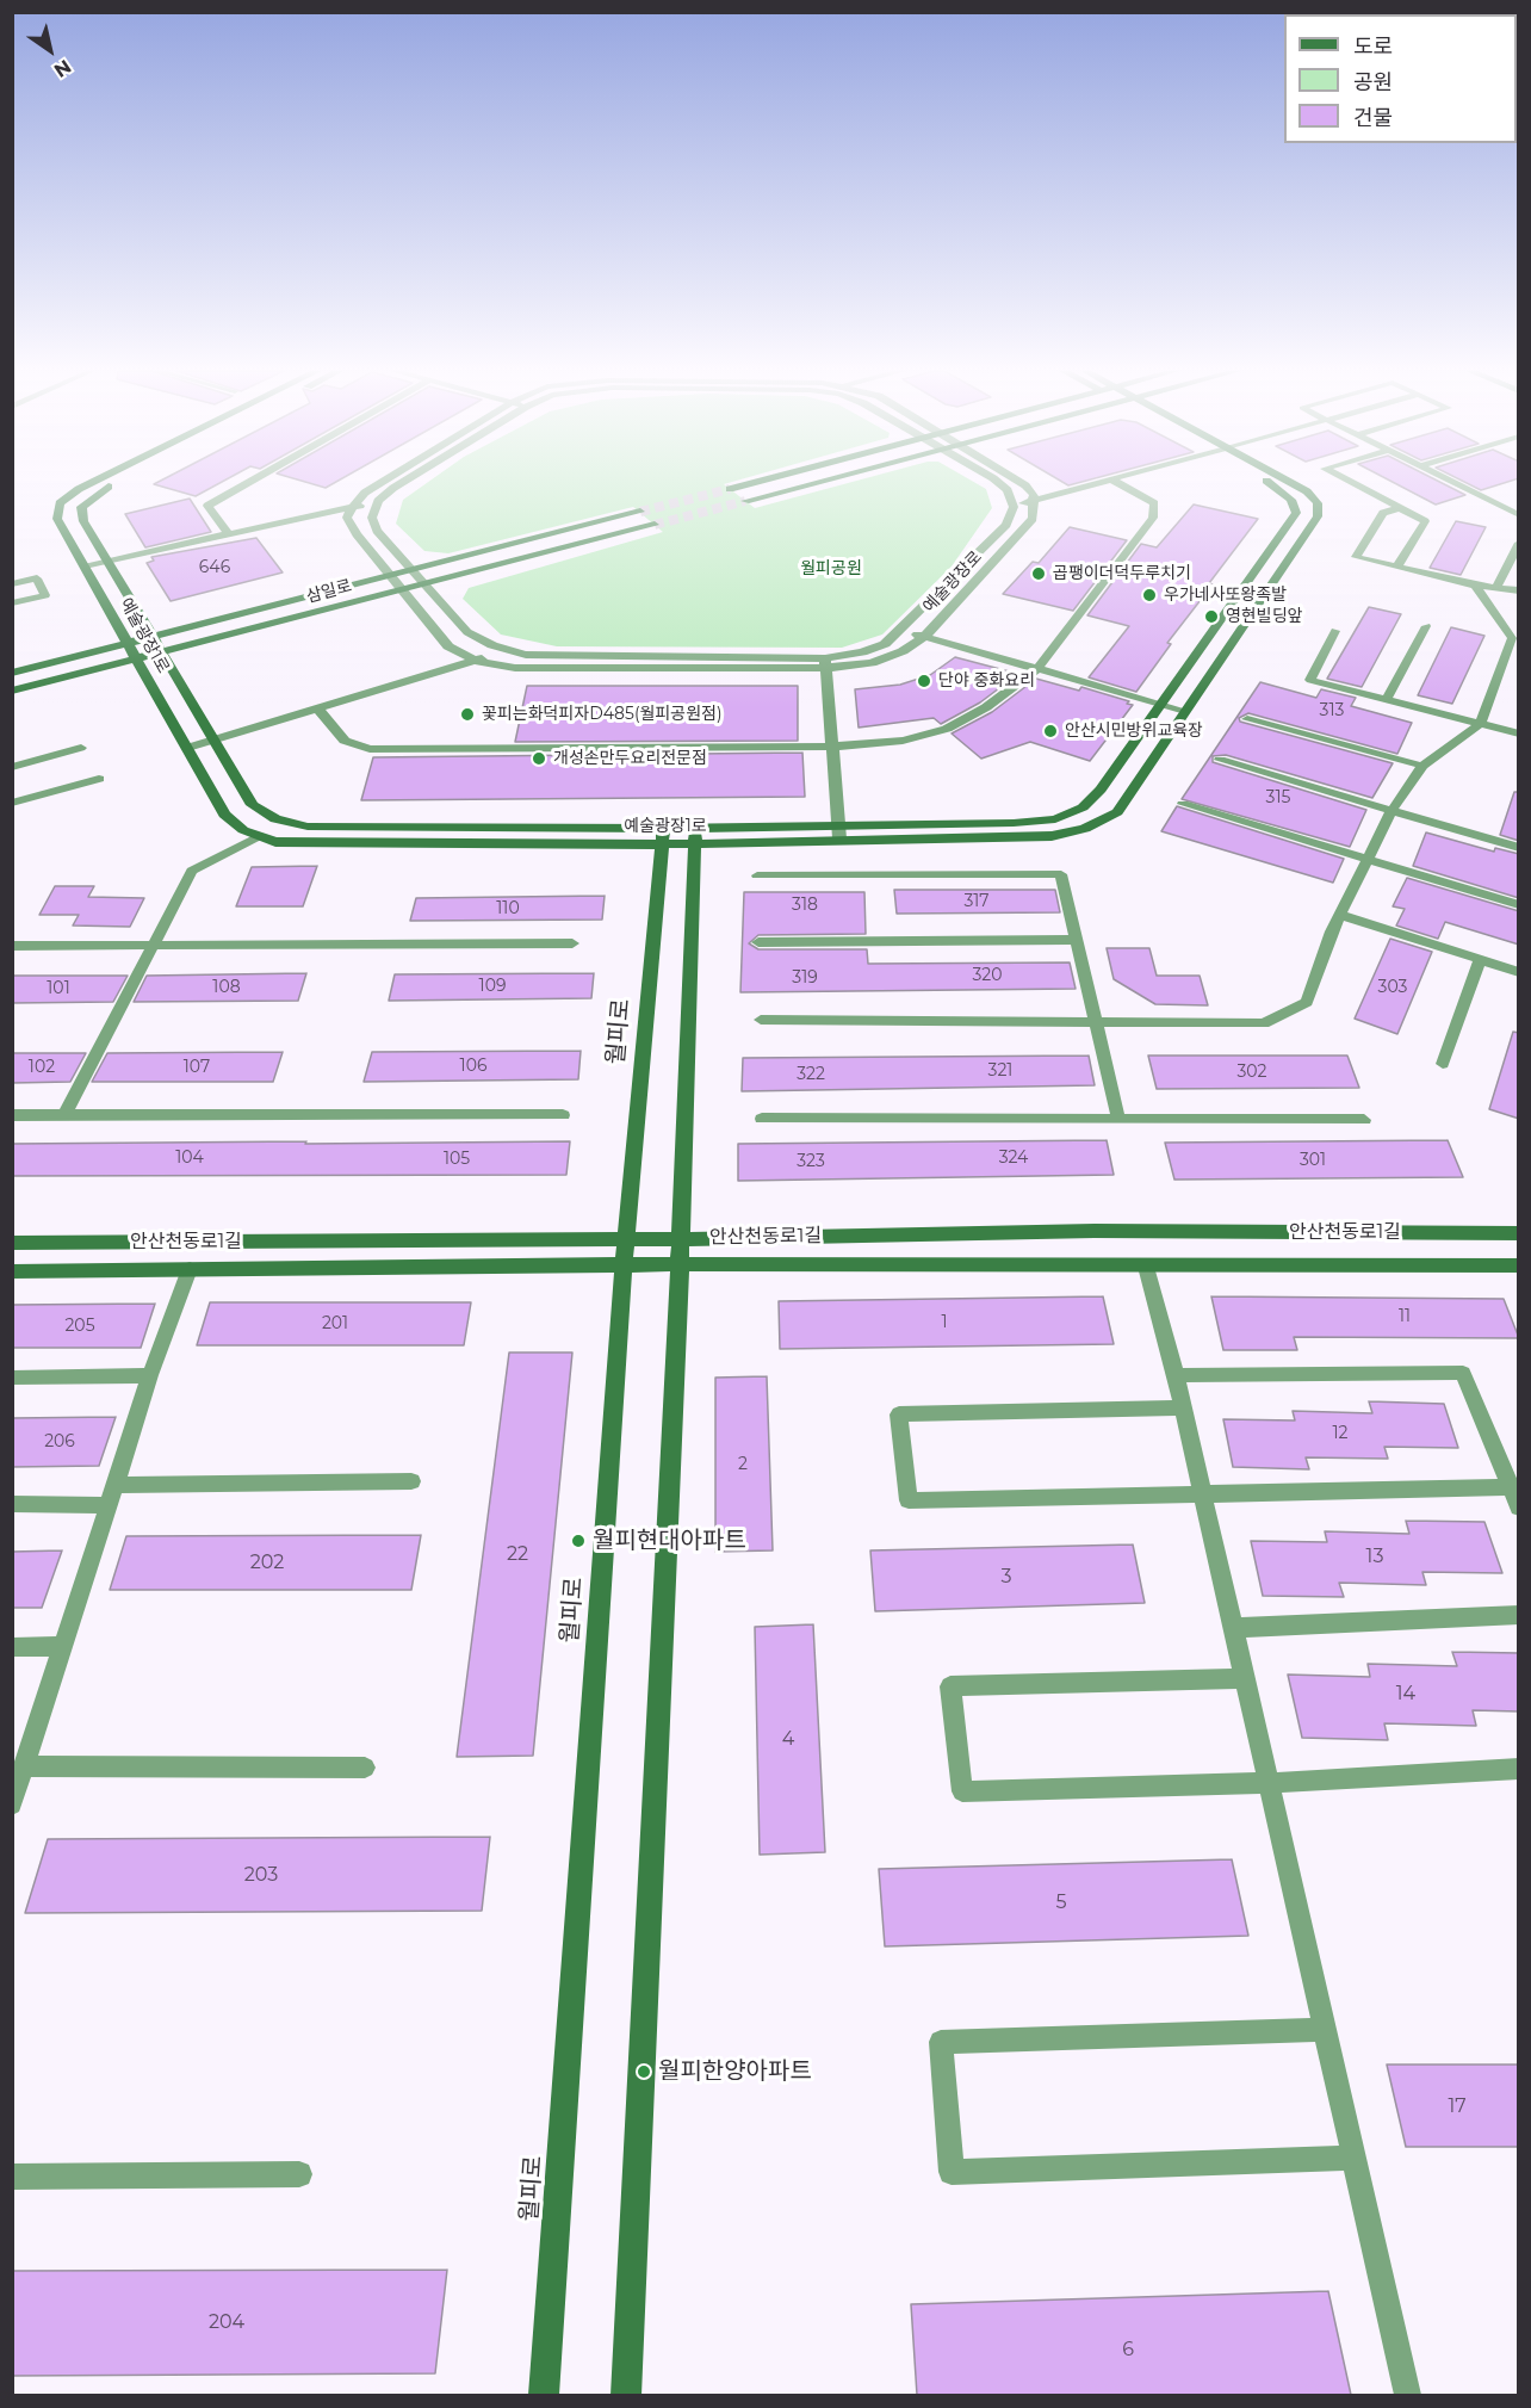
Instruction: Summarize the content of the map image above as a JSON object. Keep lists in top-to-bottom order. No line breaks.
{"streets":{"street":["예술광장로","삼일로","예술광장1로","월피로","안산천동로1길"]},"crossings":[["예술광장로","삼일로"],["삼일로","예술광장1로"],["예술광장1로","월피로"],["월피로","안산천동로1길"]],"parks":["월피공원"],"places":["곱팽이더덕두루치기","우가네사또왕족발","영현빌딩앞","단야 중화요리","꽃피는화덕피자D485(월피공원점)","안산시민방위교육장","개성손만두요리전문점","월피현대아파트","월피한양아파트"],"house_numbers":["646","313","315","317","318","110","320","319","109","108","303","101","106","102","107","321","302","322","104","324","105","301","323","11","1","201","205","12","206","2","22","13","202","3","14","4","203","5","17","204","6"],"legend":["도로","공원","건물"],"north":"bottom right"}
